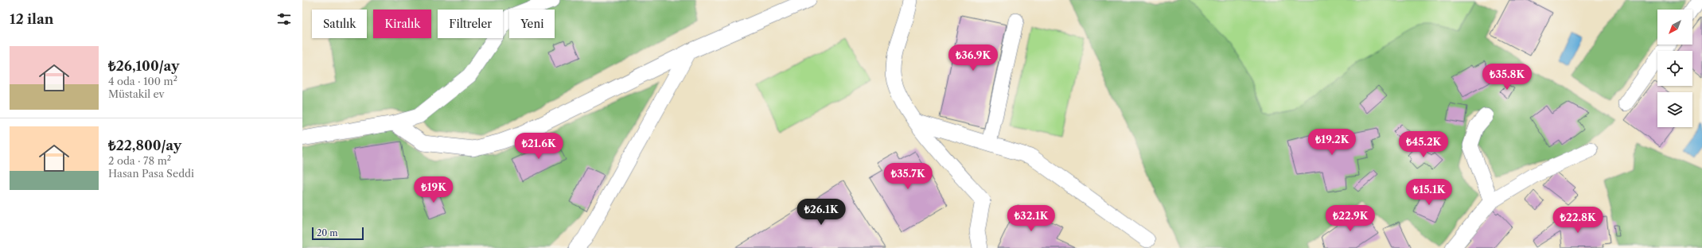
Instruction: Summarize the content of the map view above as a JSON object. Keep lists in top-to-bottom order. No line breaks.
{"scale_bar":"20 m","north":"bottom left","page":{"heading":"12 ilan","chip":["Satılık","Kiralık","Filtreler","Yeni"],"list":[{"name":"₺26,100/ay","note":"4 oda · 100 m² · Müstakil ev"},{"name":"₺22,800/ay","note":"2 oda · 78 m² · Hasan Pasa Seddi"}],"price":["₺36.9K","₺35.8K","₺19.2K","₺45.2K","₺21.6K","₺35.7K","₺19K","₺15.1K","₺26.1K","₺32.1K","₺22.9K","₺22.8K"],"scale":"20 m"}}
